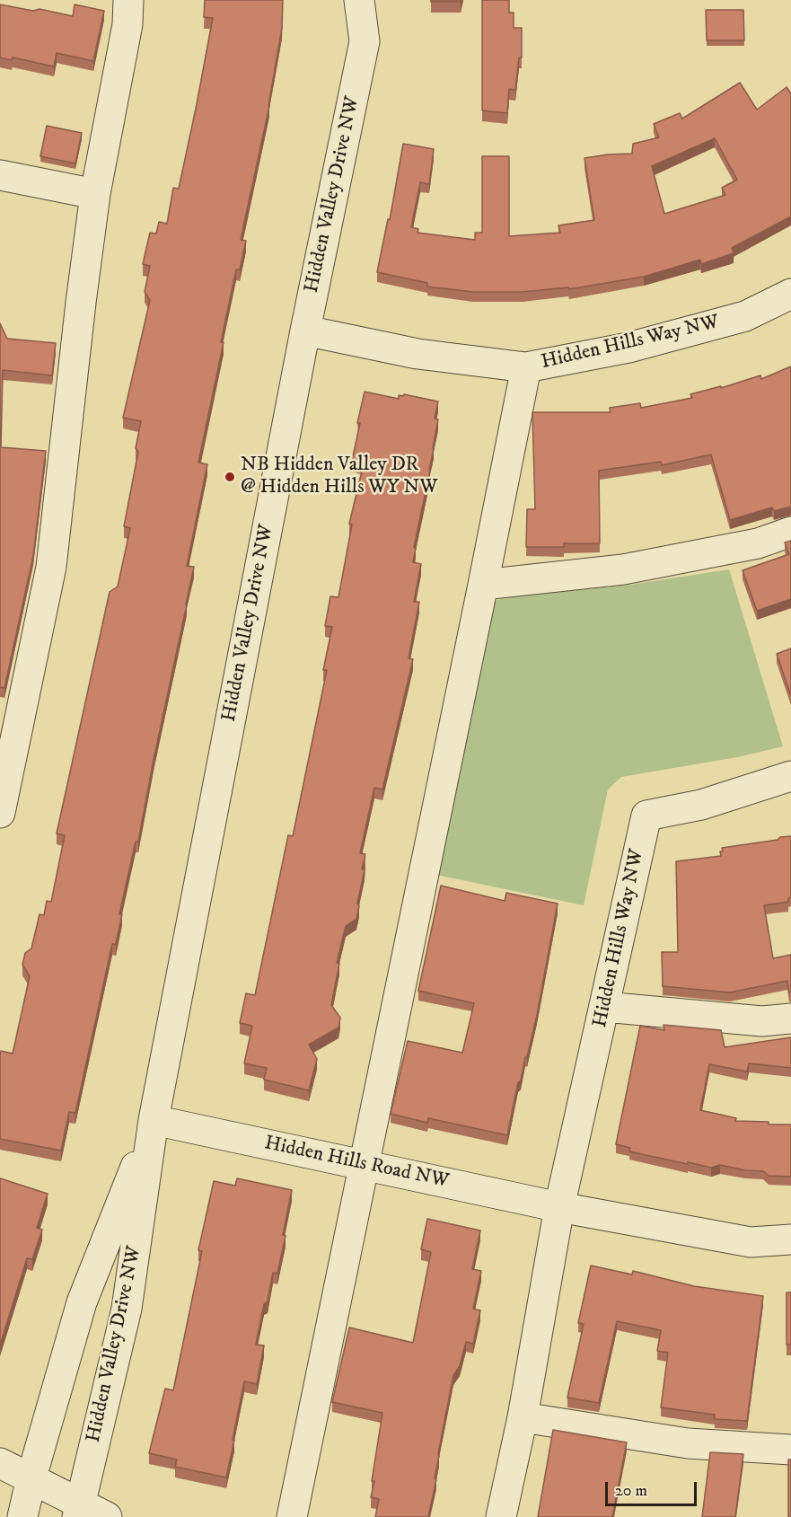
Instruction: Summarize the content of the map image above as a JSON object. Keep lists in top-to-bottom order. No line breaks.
{"streets":{"street":["Hidden Valley Drive NW","Hidden Hills Way NW","Hidden Hills Road NW"]},"crossings":[["Hidden Valley Drive NW","Hidden Hills Way NW"],["Hidden Valley Drive NW","Hidden Hills Road NW"],["Hidden Hills Way NW","Hidden Hills Road NW"]],"places":["NB Hidden Valley DR @ Hidden Hills WY NW"],"scale_bar":"20 m"}
